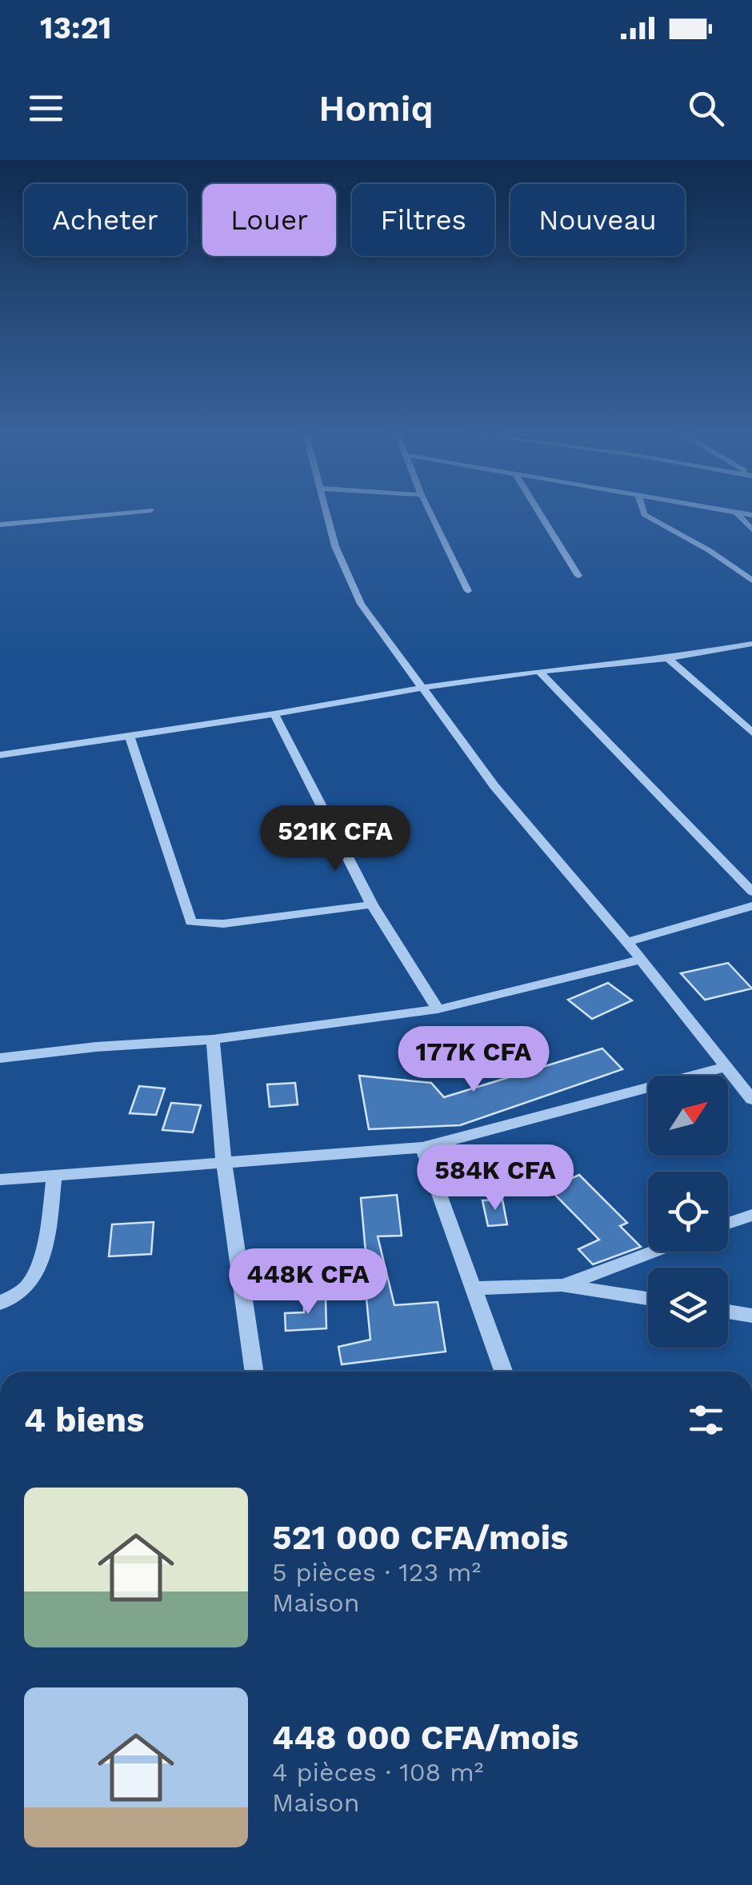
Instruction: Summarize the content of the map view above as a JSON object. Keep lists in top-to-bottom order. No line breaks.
{"north":"top right","page":{"status":"13:21","header":"Homiq","chip":["Acheter","Louer","Filtres","Nouveau"],"price":["521K CFA","177K CFA","584K CFA","448K CFA"],"heading":"4 biens","list":[{"name":"521 000 CFA/mois","note":"5 pièces · 123 m² · Maison"},{"name":"448 000 CFA/mois","note":"4 pièces · 108 m² · Maison"}]}}
